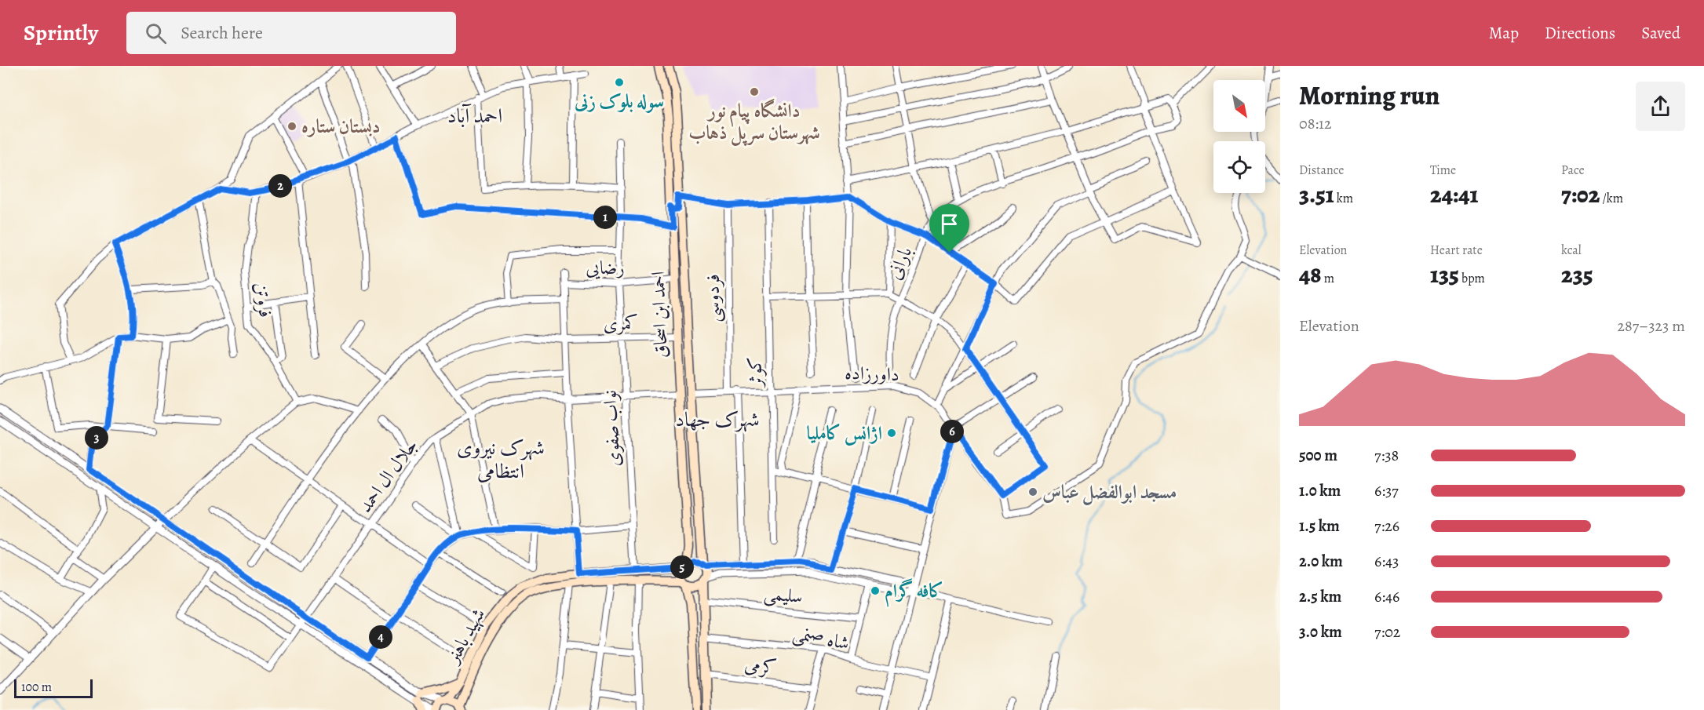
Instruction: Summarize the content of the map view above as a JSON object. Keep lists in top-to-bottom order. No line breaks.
{"streets":{"main road":["احمد ابن اسحاق","شهید باهنر"],"street":["بارانی","رضایی","فردوسی","فروتن","کمری","کوثر","داورزاده","نواب صفوی","جلال ال احمد","سلیمی","شاه صنمی","کرمی"]},"crossings":[["رضایی","احمد ابن اسحاق"],["رضایی","نواب صفوی"],["فردوسی","داورزاده"],["احمد ابن اسحاق","کمری"],["احمد ابن اسحاق","داورزاده"],["احمد ابن اسحاق","جلال ال احمد"],["احمد ابن اسحاق","شهید باهنر"],["کمری","نواب صفوی"],["کوثر","داورزاده"],["نواب صفوی","جلال ال احمد"],["نواب صفوی","شهید باهنر"]],"districts":["احمد آباد","شهرک جهاد","شهرک نیروی انتظامی"],"places":["سوله بلوک زنی","دانشگاه پیام نور شهرستان سرپل ذهاب","دبستان ستاره","اژانس کاملیا","مسجد ابوالفضل عباس","کافه گرام"],"scale_bar":"100 m","north":"bottom right","page":{"header":"Sprintly","search":"Search here","nav":["Map","Directions","Saved"],"heading":["Morning run","08:12"],"stats":[["Distance","3.51 km"],["Time","24:41"],["Pace","7:02 /km"],["Elevation","48 m"],["Heart rate","135 bpm"],["kcal","235"]],"pins":["2","1","6","3","5","4"],"chart":["Elevation","287–323 m"],"list":[{"name":"500 m","note":"7:38"},{"name":"1.0 km","note":"6:37"},{"name":"1.5 km","note":"7:26"},{"name":"2.0 km","note":"6:43"},{"name":"2.5 km","note":"6:46"},{"name":"3.0 km","note":"7:02"}],"scale":"100 m"}}
